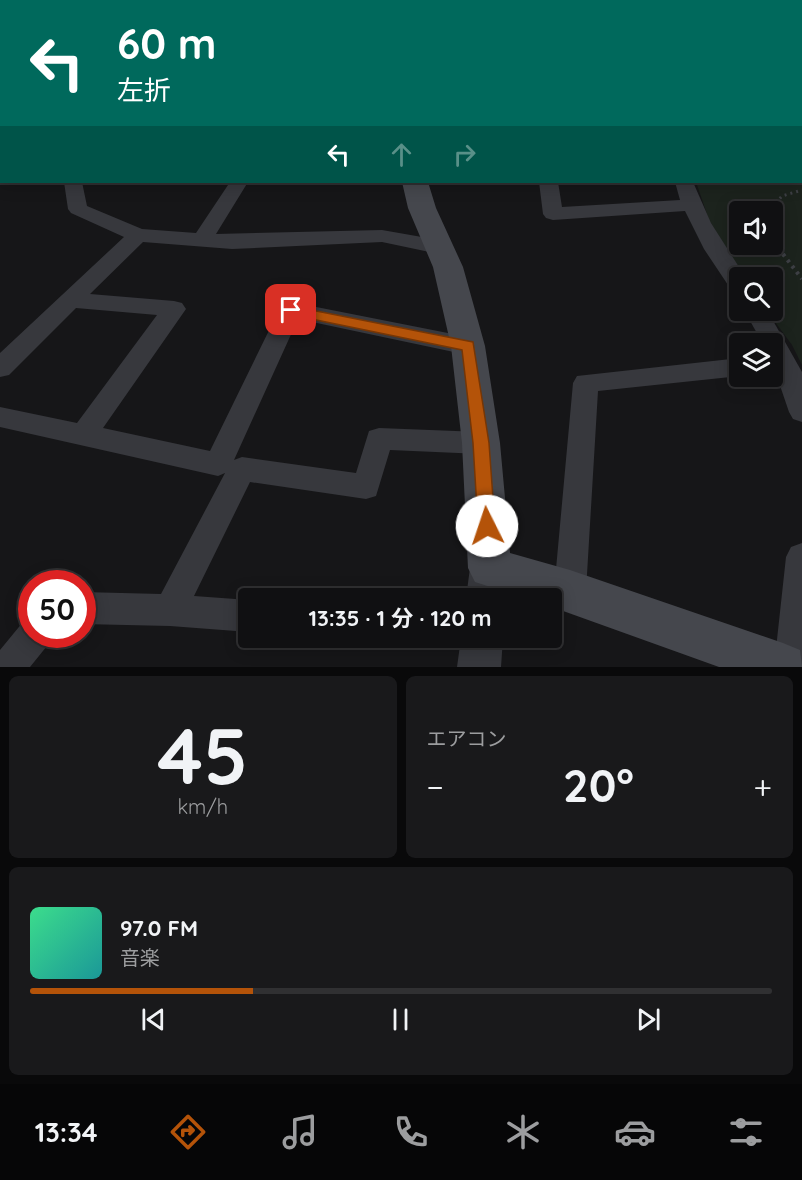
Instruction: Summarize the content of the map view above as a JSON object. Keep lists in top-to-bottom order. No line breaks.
{"page":{"turn":["60 m","左折"],"limit":"50","trip":"13:35 · 1 分 · 120 m","tile":[["45","km/h"],"エアコン"],"heat":["−","20°","+"],"song":["97.0 FM","音楽"],"tabs":"13:34"}}
